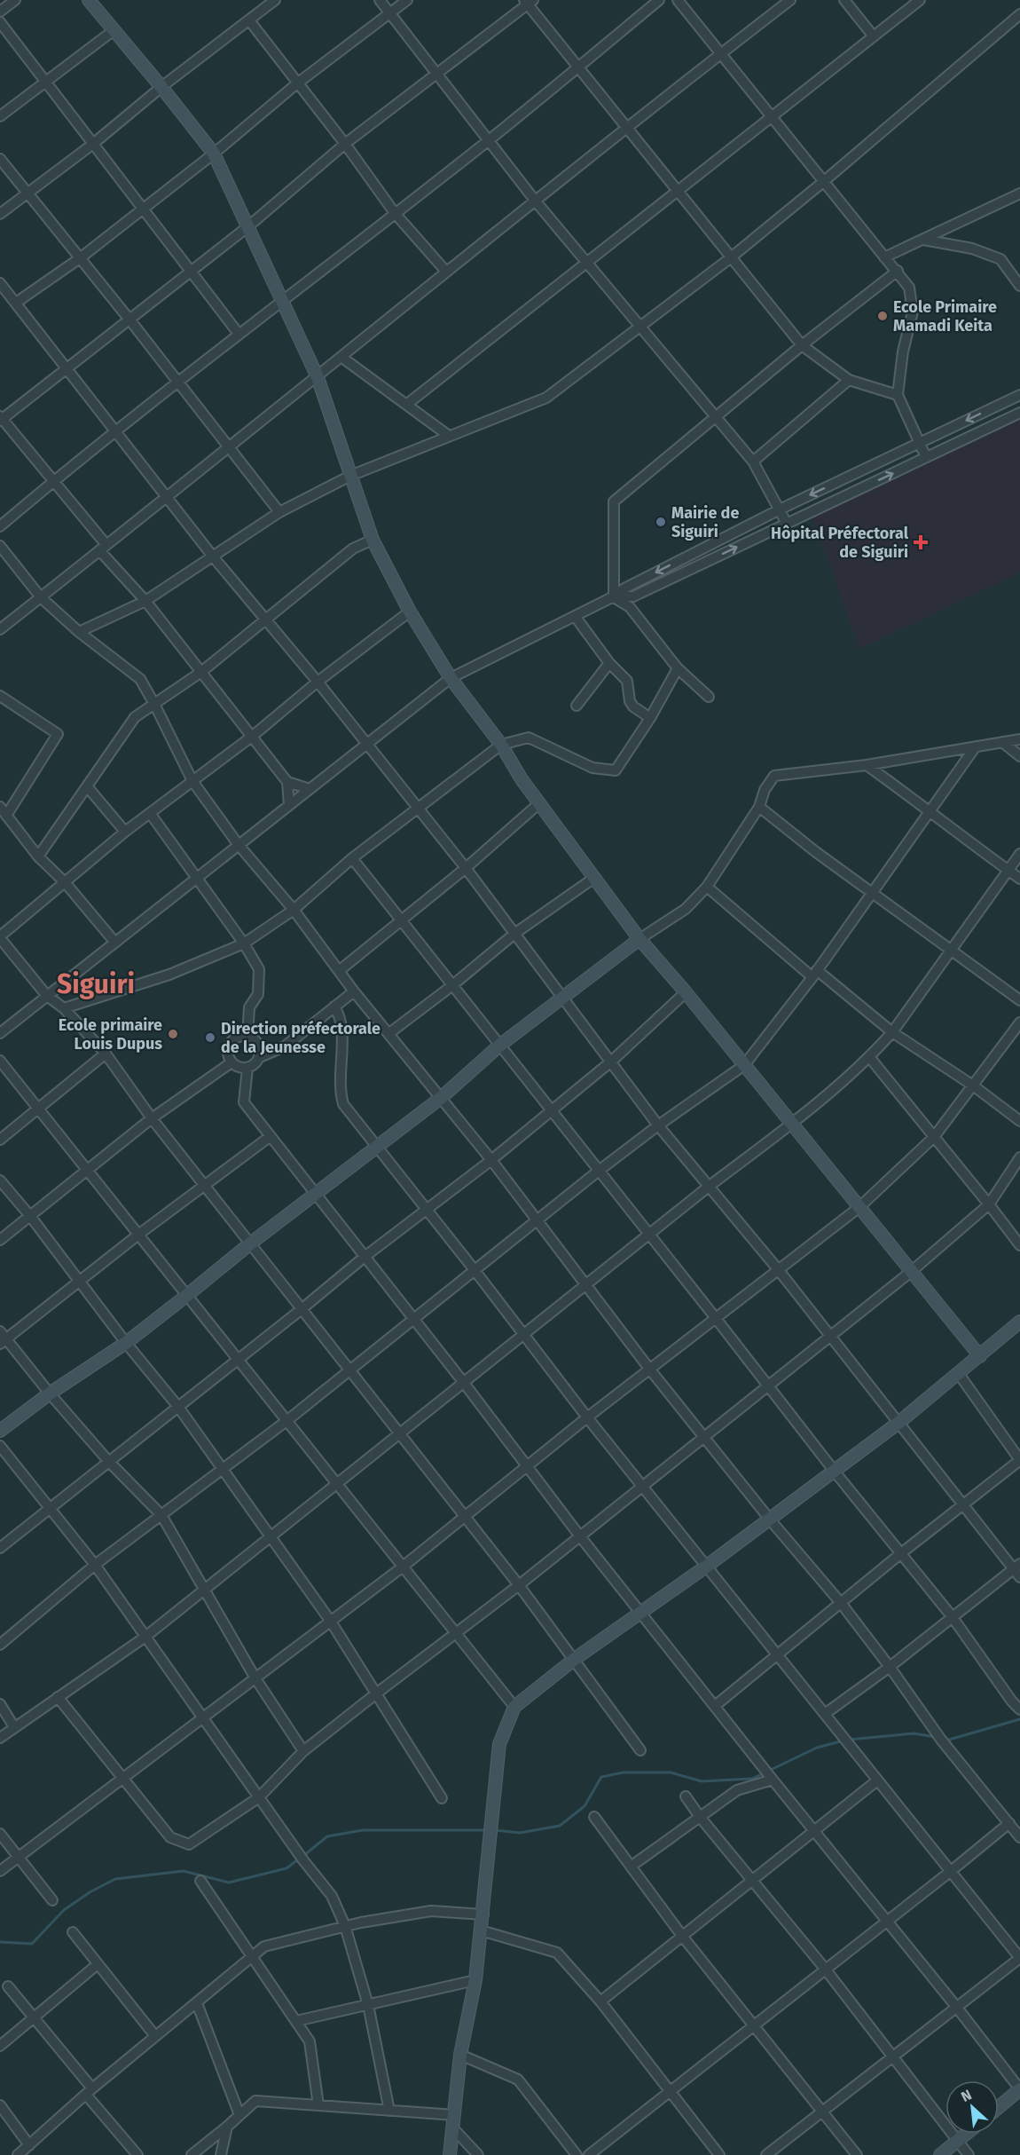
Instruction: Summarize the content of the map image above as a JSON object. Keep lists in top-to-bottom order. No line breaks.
{"districts":["Siguiri"],"places":{"other":["Ecole Primaire Mamadi Keita","Mairie de Siguiri","Ecole primaire Louis Dupus","Direction préfectorale de la Jeunesse"],"health":["Hôpital Préfectoral de Siguiri"]},"north":"top left"}
